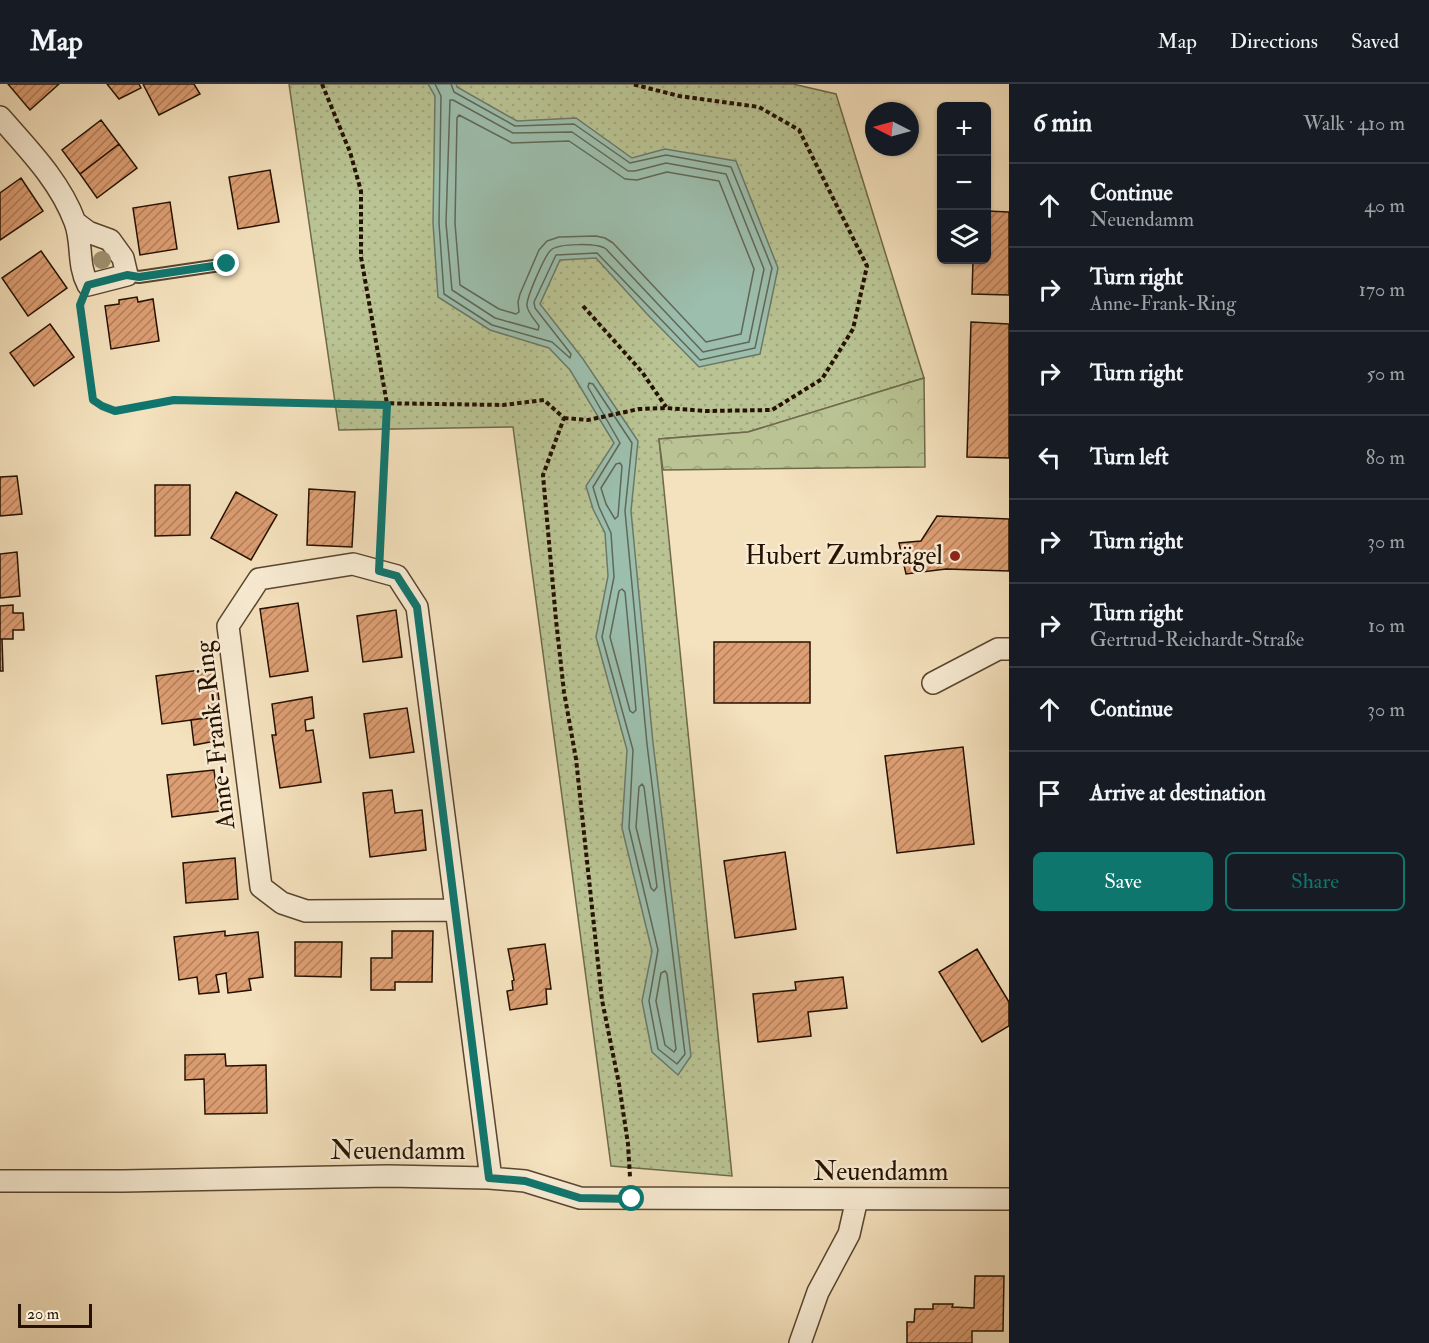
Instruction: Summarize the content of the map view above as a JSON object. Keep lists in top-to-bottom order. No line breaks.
{"streets":{"street":["Anne-Frank-Ring","Neuendamm"]},"crossings":[["Anne-Frank-Ring","Neuendamm"]],"places":["Hubert Zumbrägel"],"scale_bar":"20 m","north":"left","page":{"header":"Map","nav":["Map","Directions","Saved"],"heading":["6 min","Walk · 410 m"],"map_buttons":["+","−"],"list":[["Continue","Neuendamm","40 m"],["Turn right","Anne-Frank-Ring","170 m"],["Turn right","50 m"],["Turn left","80 m"],["Turn right","30 m"],["Turn right","Gertrud-Reichardt-Straße","10 m"],["Continue","30 m"],"Arrive at destination"],"buttons":["Save","Share"],"scale":"20 m"}}
